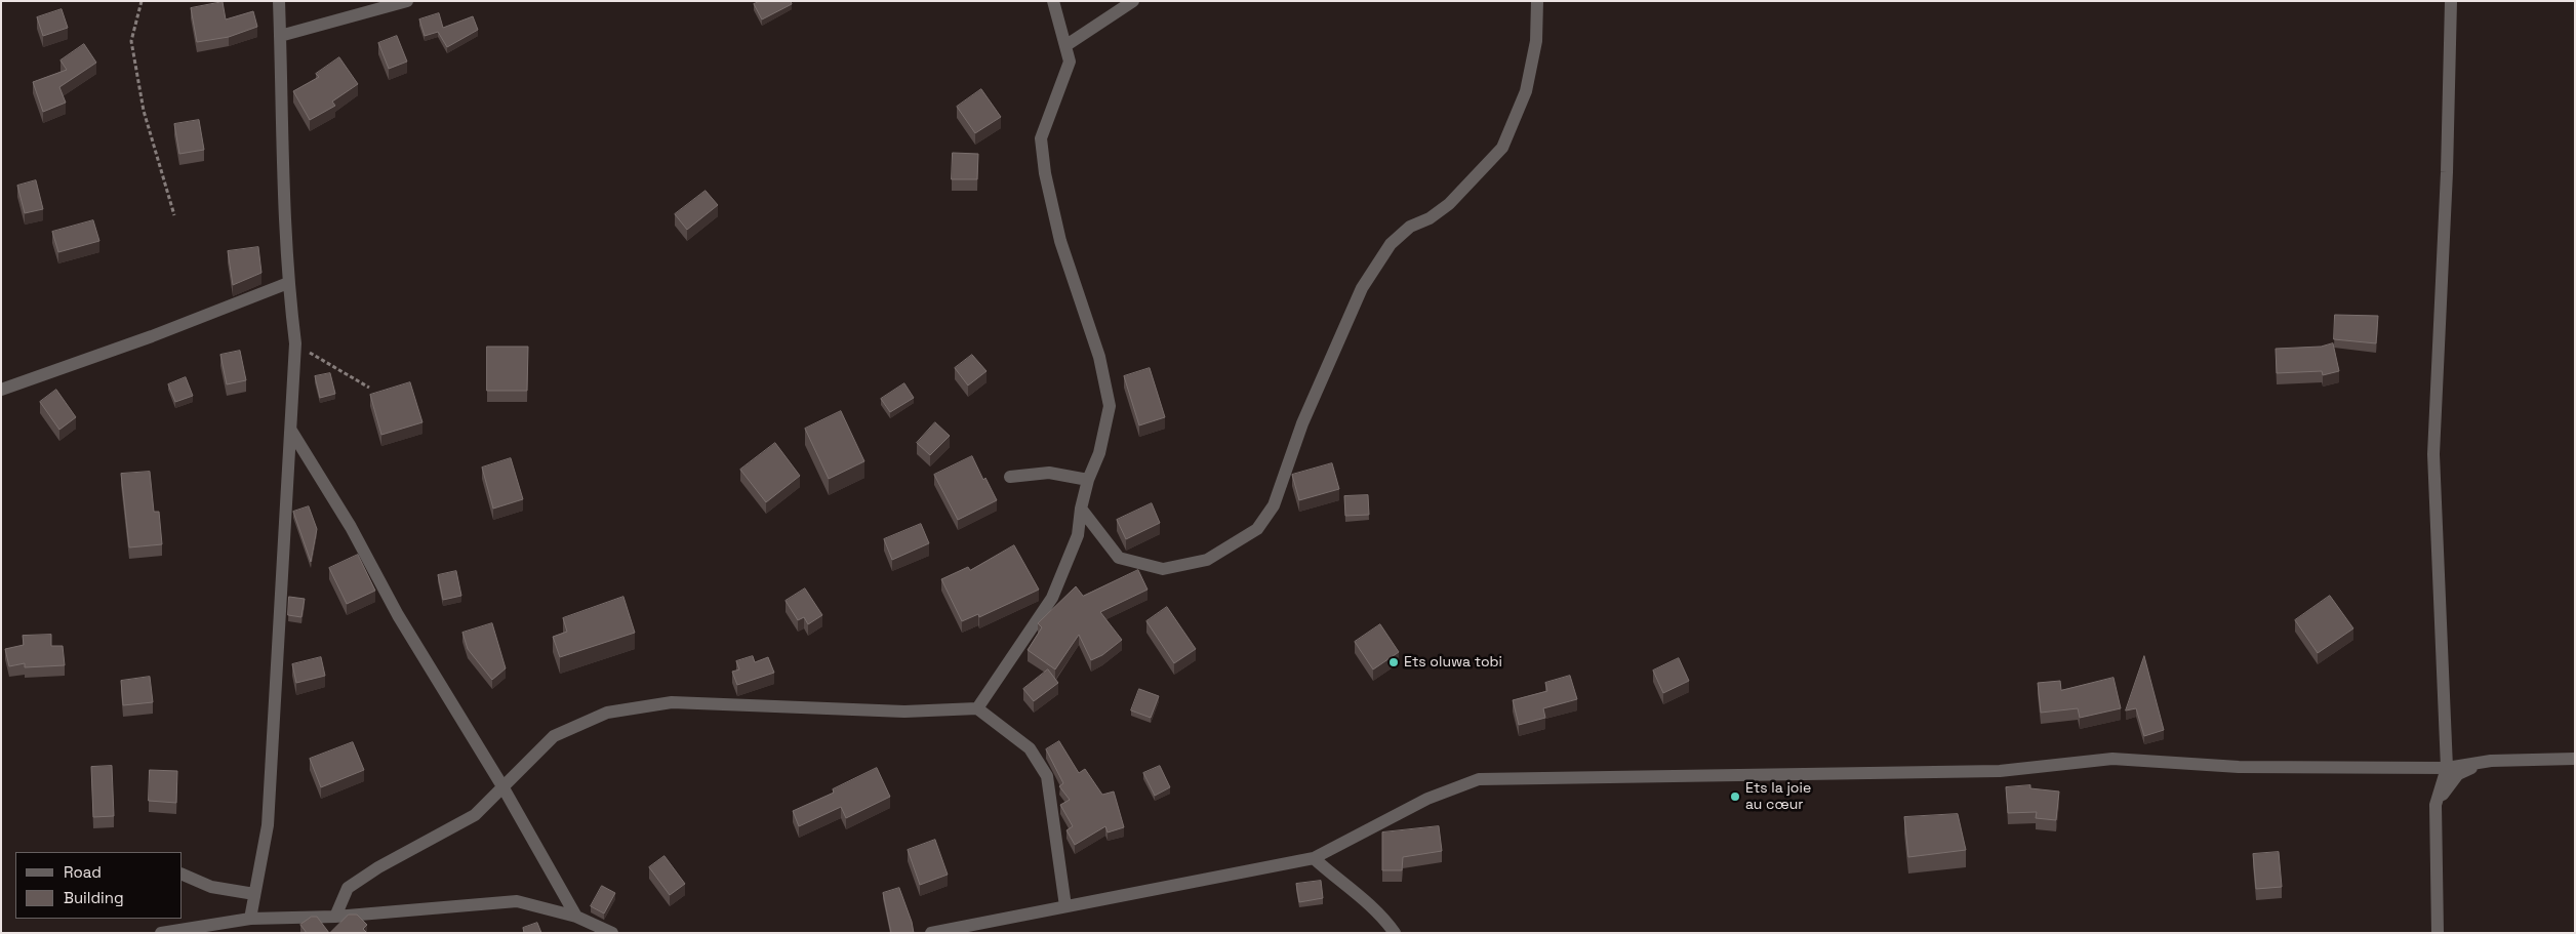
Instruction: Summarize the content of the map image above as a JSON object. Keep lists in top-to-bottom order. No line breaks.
{"places":["Ets oluwa tobi","Ets la joie au cœur"],"legend":["Road","Building"]}
